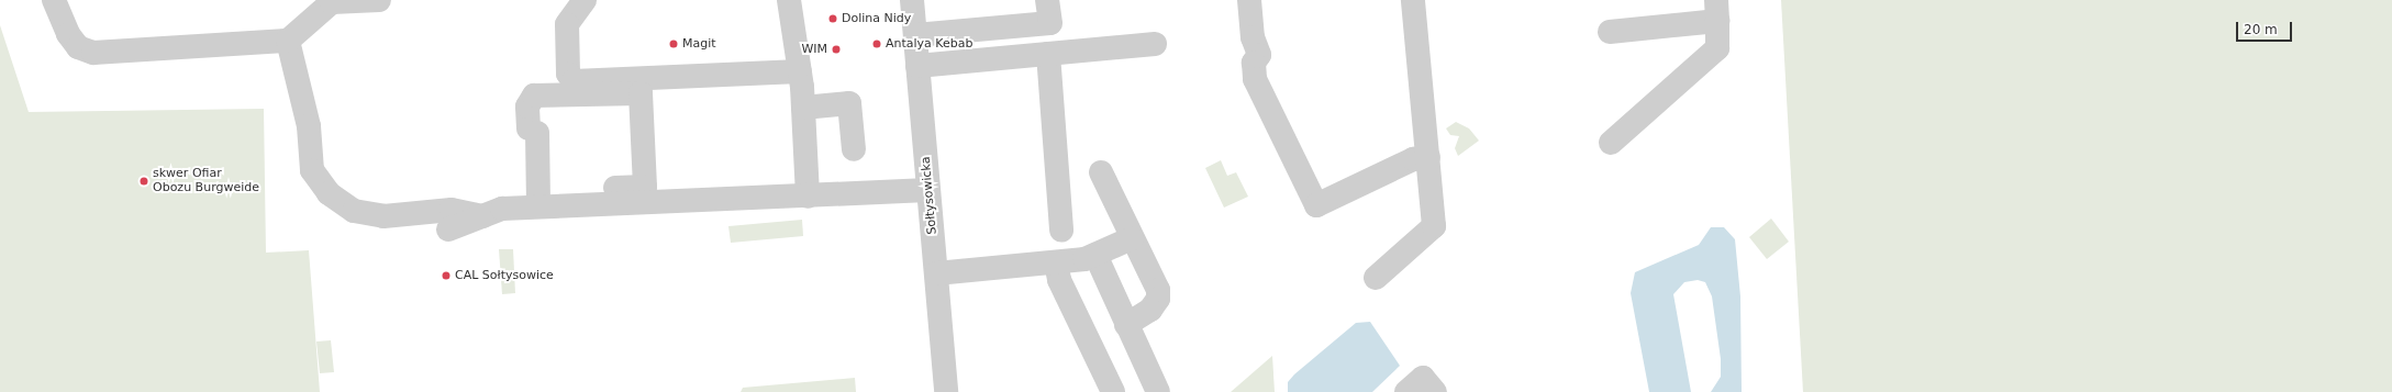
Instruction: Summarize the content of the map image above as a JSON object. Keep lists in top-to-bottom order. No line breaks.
{"streets":{"street":["Sołtysowicka"]},"places":["Dolina Nidy","Magit","Antalya Kebab","WIM","skwer Ofiar Obozu Burgweide","CAL Sołtysowice"],"scale_bar":"20 m"}
